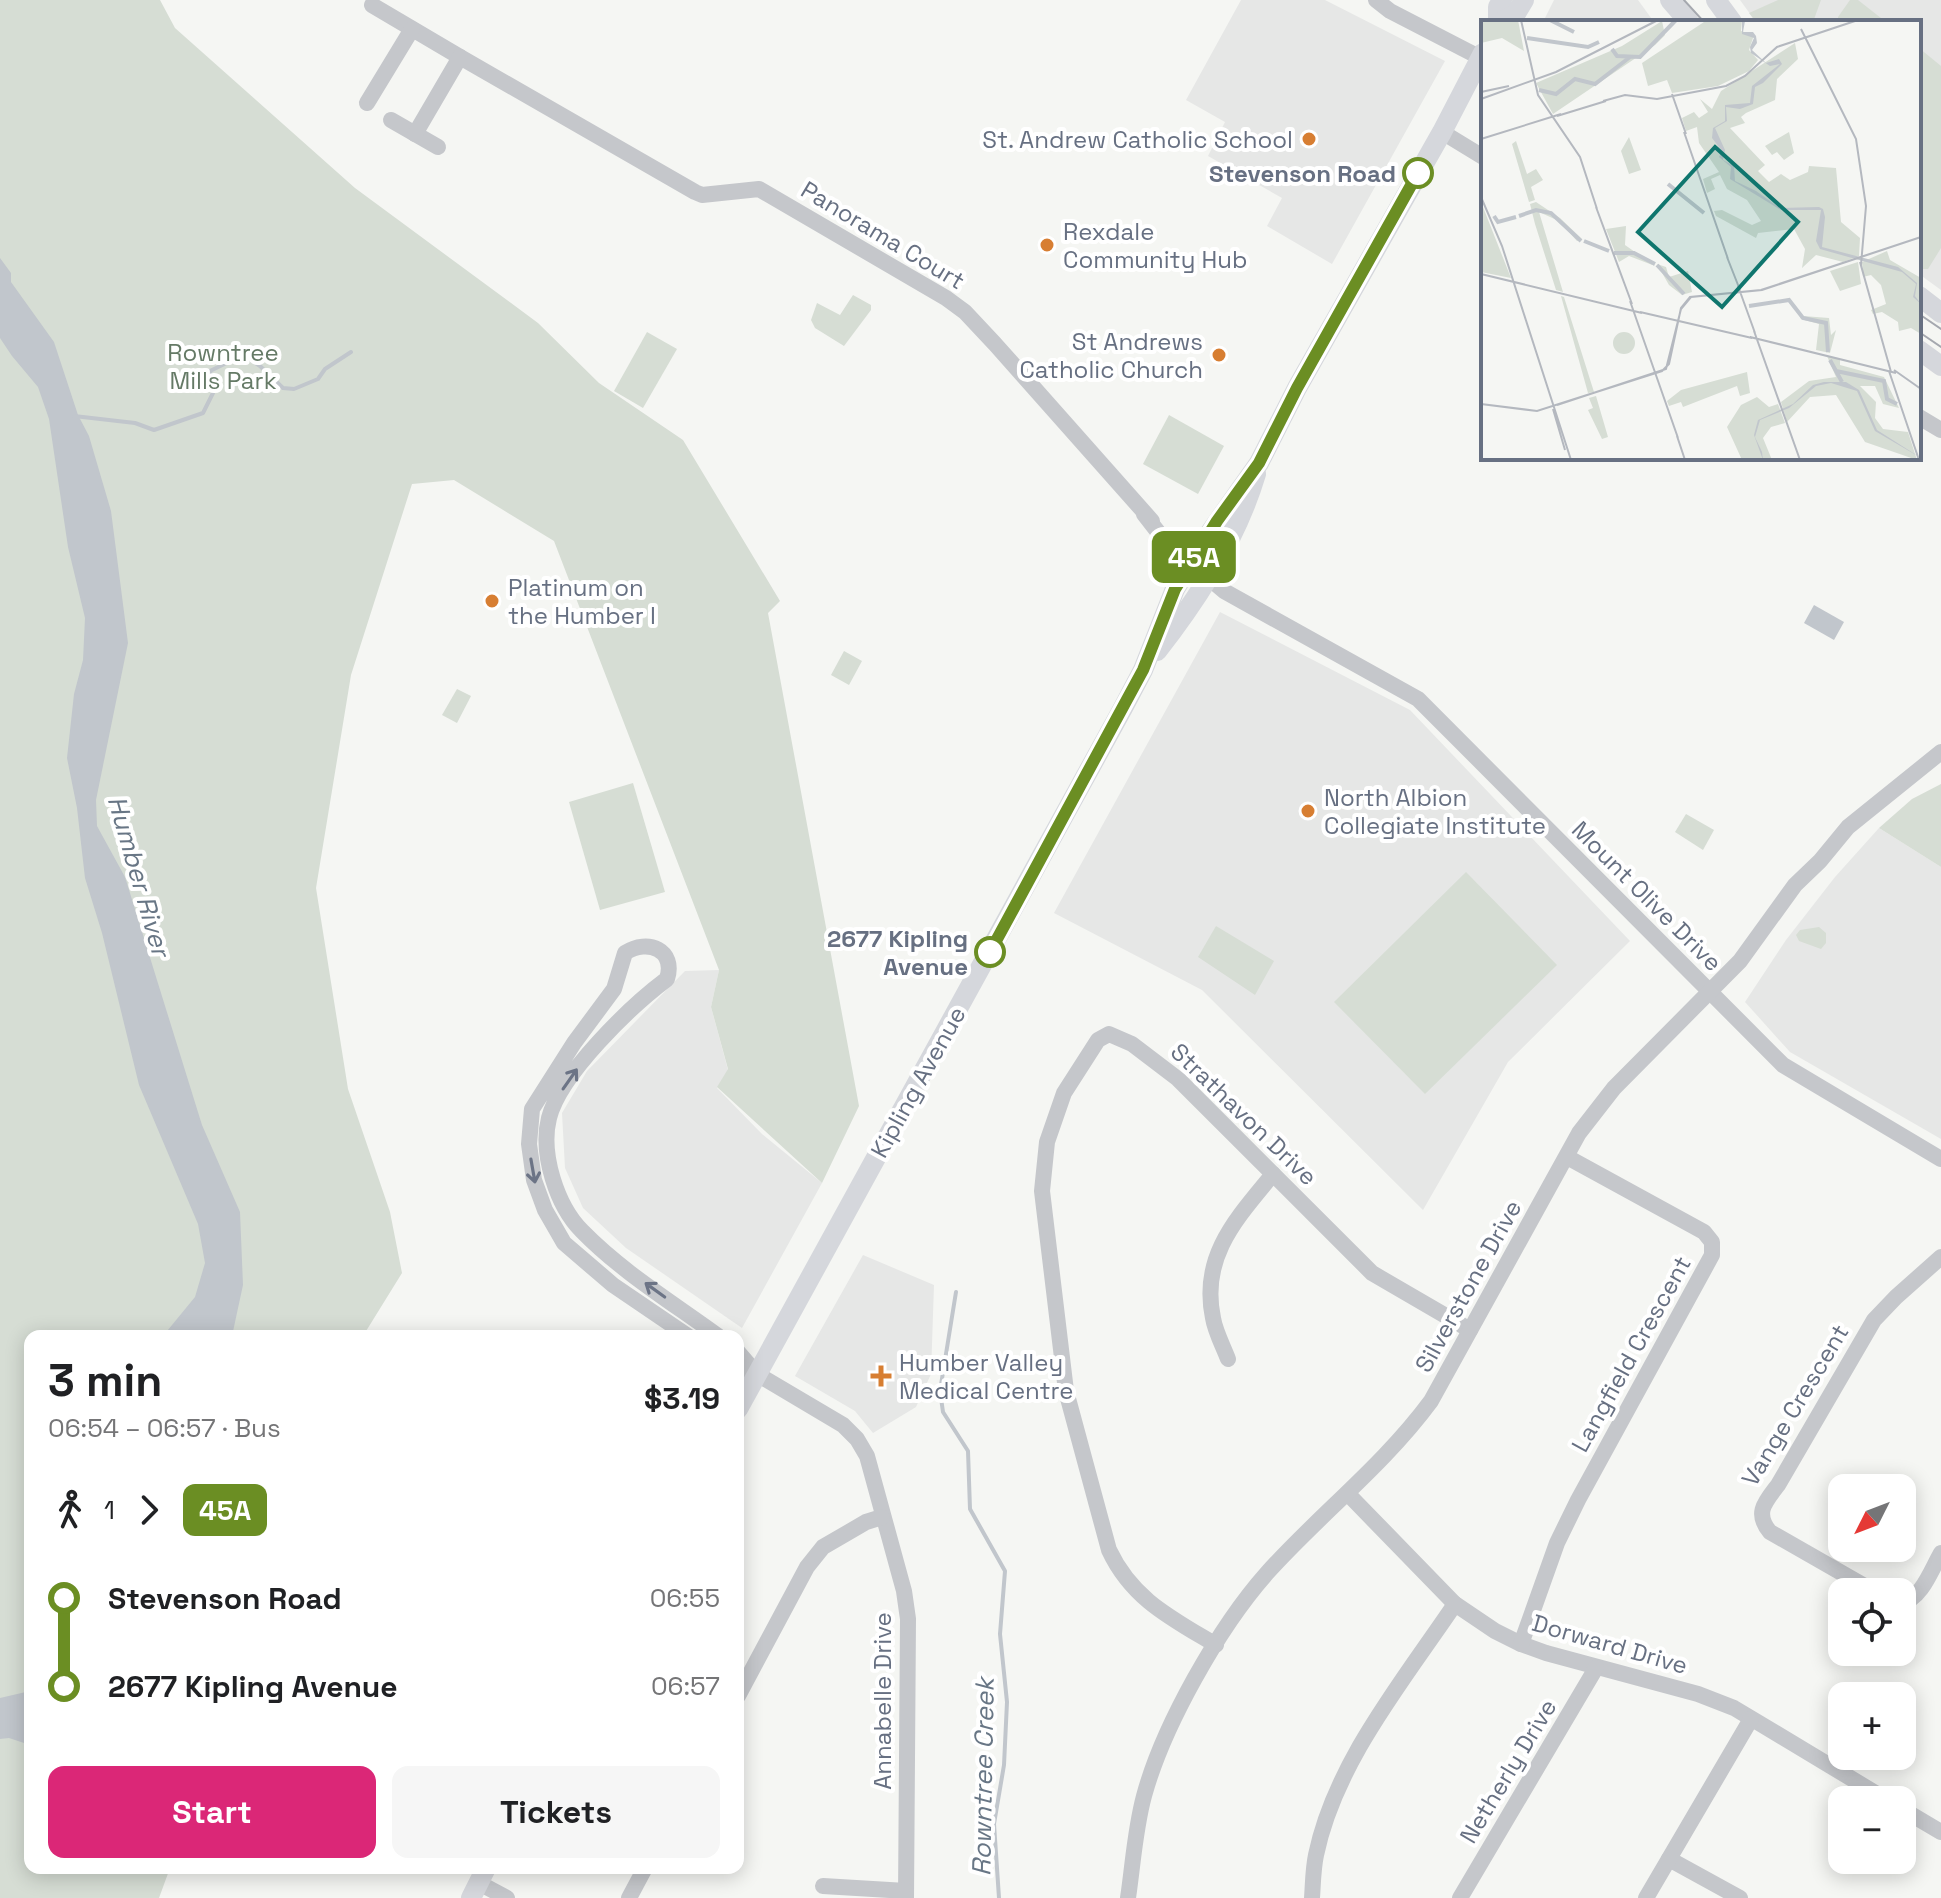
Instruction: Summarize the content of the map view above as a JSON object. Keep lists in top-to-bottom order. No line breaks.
{"streets":{"main road":["Kipling Avenue"],"street":["Panorama Court","Mount Olive Drive","Strathavon Drive","Silverstone Drive","Langfield Crescent","Vange Crescent","Dorward Drive","Annabelle Drive","Netherly Drive"]},"crossings":[["Panorama Court","Kipling Avenue"],["Mount Olive Drive","Kipling Avenue"],["Mount Olive Drive","Silverstone Drive"],["Kipling Avenue","Annabelle Drive"],["Strathavon Drive","Silverstone Drive"],["Silverstone Drive","Langfield Crescent"],["Silverstone Drive","Dorward Drive"],["Langfield Crescent","Dorward Drive"],["Dorward Drive","Netherly Drive"]],"water":["Humber River","Rowntree Creek"],"parks":["Rowntree Mills Park"],"places":{"other":["St. Andrew Catholic School","Stevenson Road","Rexdale Community Hub","St Andrews Catholic Church","Platinum on the Humber I","North Albion Collegiate Institute","2677 Kipling Avenue"],"health":["Humber Valley Medical Centre"]},"lines":["bus line 45A"],"north":"bottom left","page":{"on_map":"45A","heading":["3 min","06:54 – 06:57 · Bus","$3.19"],"legs":["1","45A"],"map_buttons":["+","−"],"list":[{"name":"Stevenson Road","value":"06:55"},{"name":"2677 Kipling Avenue","value":"06:57"}],"buttons":["Start","Tickets"]}}
